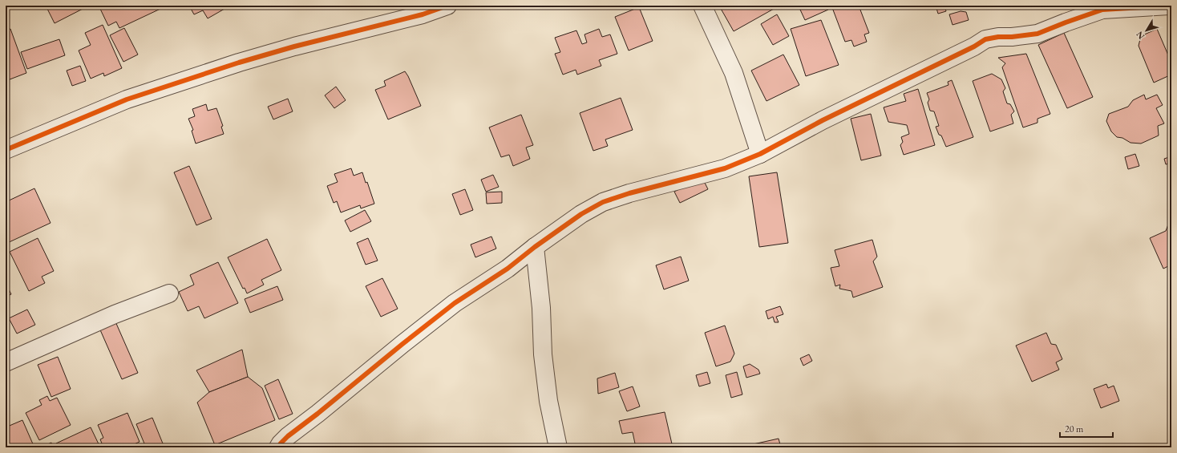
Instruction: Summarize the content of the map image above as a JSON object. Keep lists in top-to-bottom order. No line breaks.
{"scale_bar":"20 m","north":"bottom left"}
